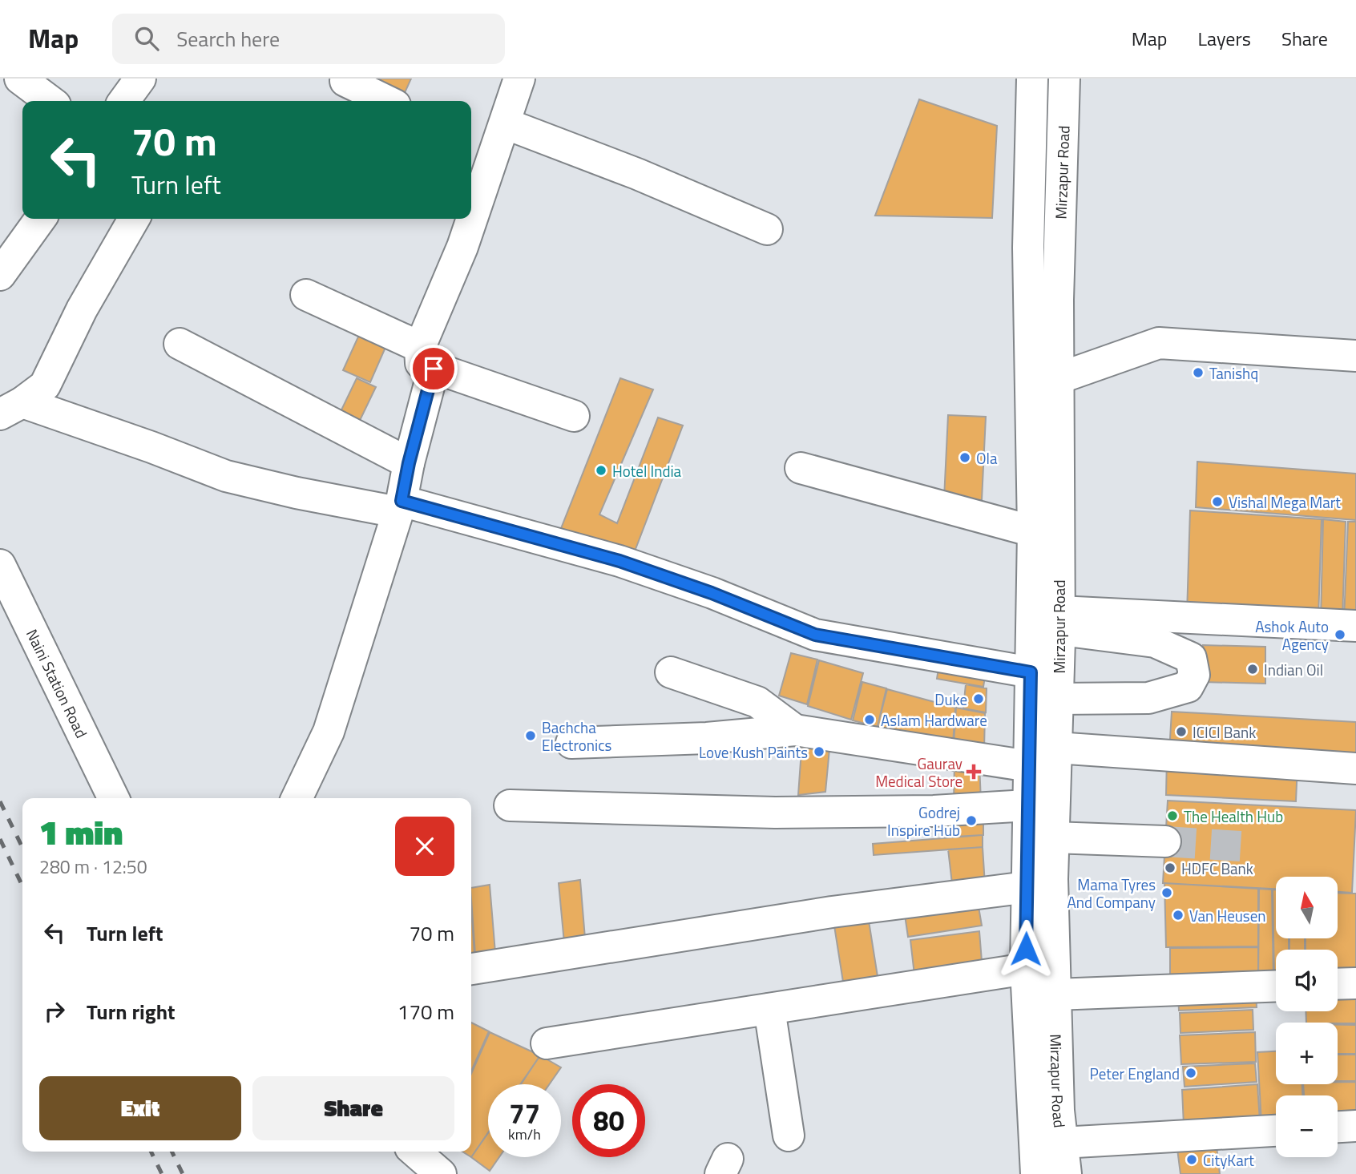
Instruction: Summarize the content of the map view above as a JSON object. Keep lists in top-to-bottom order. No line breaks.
{"streets":{"main road":["Mirzapur Road","Naini Station Road"]},"places":{"other":["Tanishq","Ola","Hotel India","Vishal Mega Mart","Ashok Auto Agency","Indian Oil","Duke","Aslam Hardware","ICICI Bank","Bachcha Electronics","Love Kush Paints","The Health Hub","Godrej Inspire Hub","HDFC Bank","Mama Tyres And Company","Van Heusen","Peter England","CityKart"],"health":["Gaurav Medical Store"]},"north":"top","page":{"header":"Map","search":"Search here","nav":["Map","Layers","Share"],"turn":["70 m","Turn left"],"heading":["1 min","280 m · 12:50"],"map_buttons":["+","−"],"list":[{"name":"Turn left","value":"70 m"},{"name":"Turn right","value":"170 m"}],"buttons":["Exit","Share"],"speed":"77 km/h","limit":"80"}}
